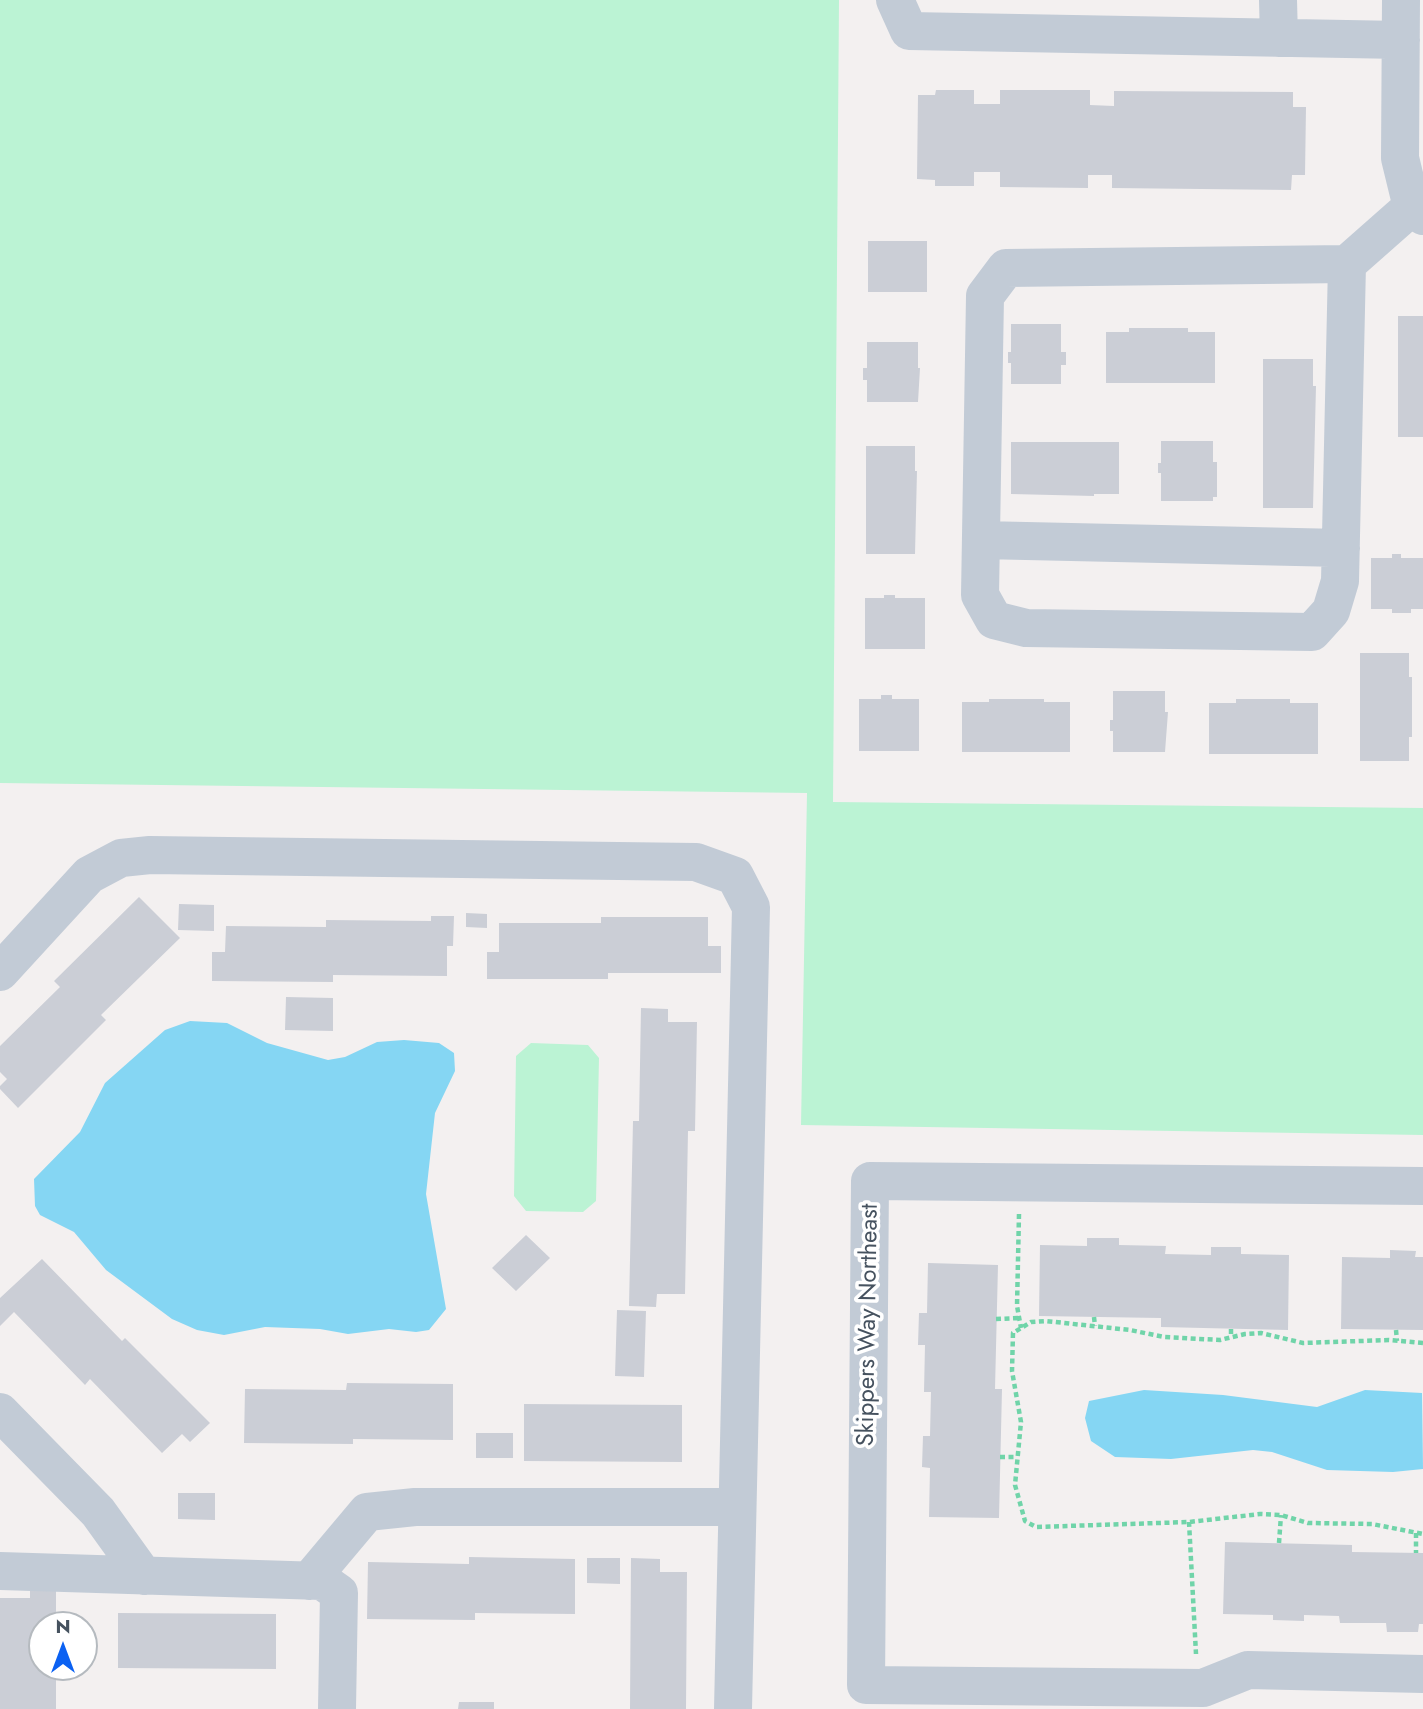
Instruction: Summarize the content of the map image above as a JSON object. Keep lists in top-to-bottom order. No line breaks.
{"streets":{"street":["Skippers Way Northeast"]},"north":"top"}
